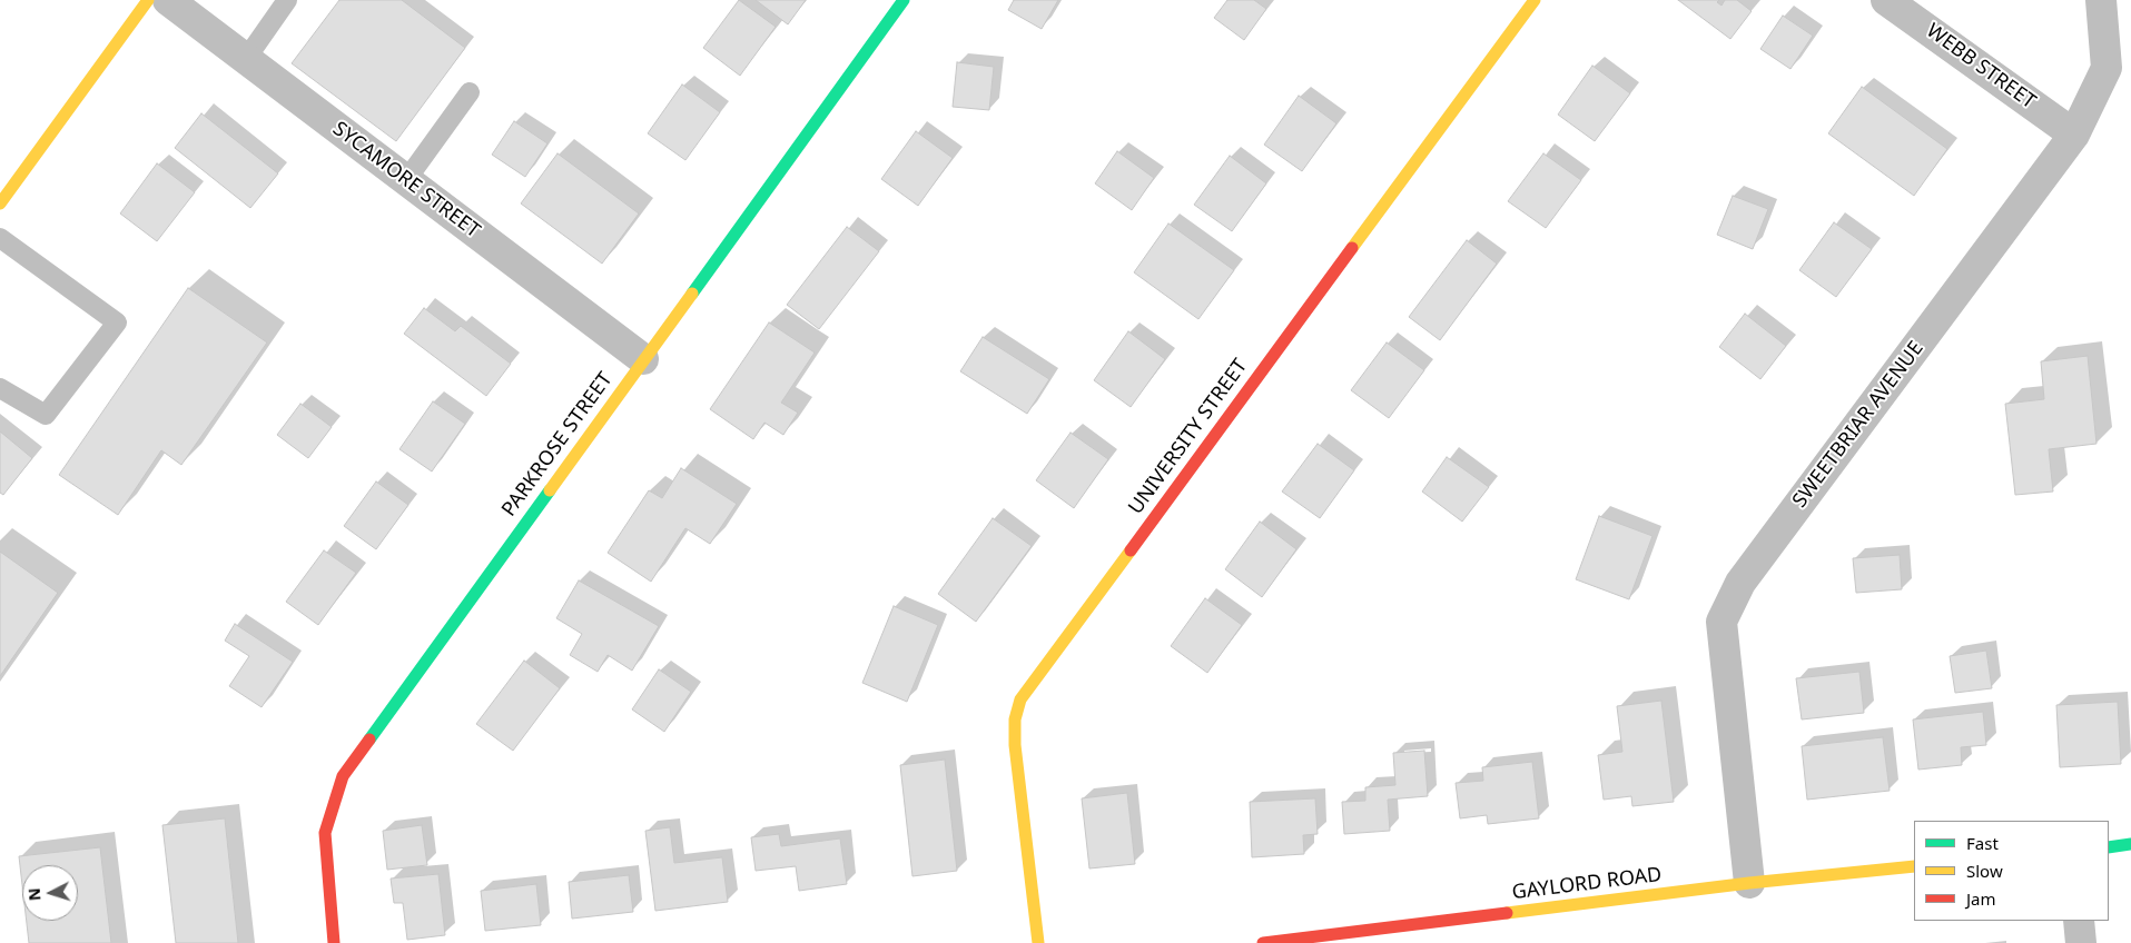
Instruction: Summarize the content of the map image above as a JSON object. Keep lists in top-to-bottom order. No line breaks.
{"streets":{"street":["WEBB STREET","SYCAMORE STREET","SWEETBRIAR AVENUE","UNIVERSITY STREET","PARKROSE STREET","GAYLORD ROAD"]},"crossings":[["WEBB STREET","SWEETBRIAR AVENUE"],["SYCAMORE STREET","PARKROSE STREET"],["SWEETBRIAR AVENUE","GAYLORD ROAD"]],"legend":["Fast","Slow","Jam"],"north":"left"}
